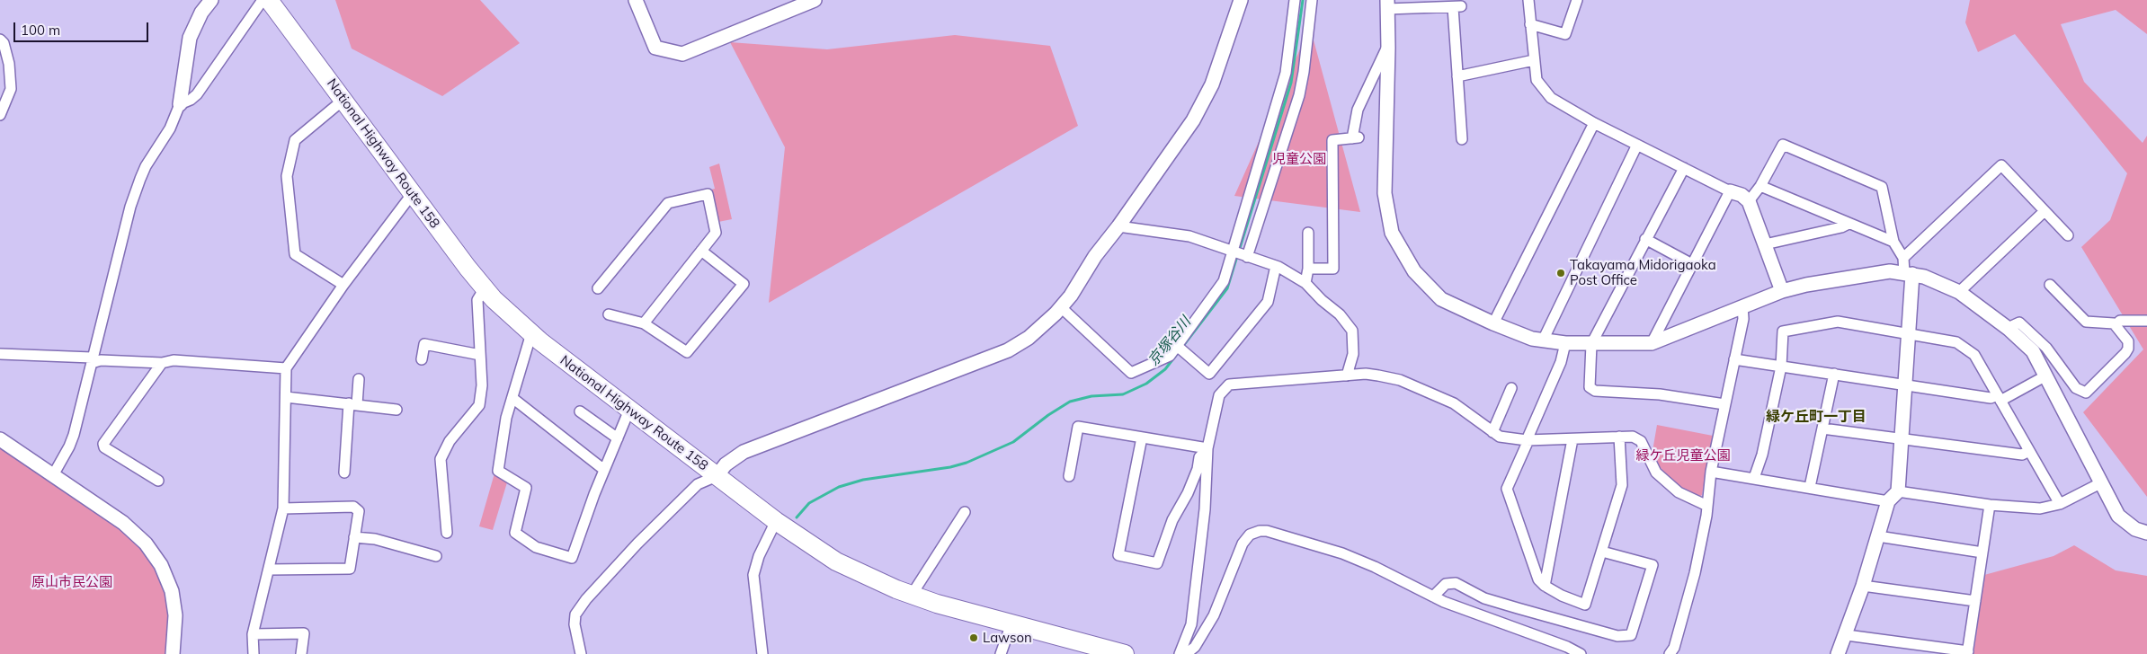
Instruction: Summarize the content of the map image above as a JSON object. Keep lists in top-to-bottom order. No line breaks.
{"streets":{"highway":["National Highway Route 158"]},"districts":["緑ケ丘町一丁目"],"water":["京塚谷川"],"parks":["児童公園","緑ケ丘児童公園","原山市民公園"],"places":["Takayama Midorigaoka Post Office","Lawson"],"scale_bar":"100 m"}
